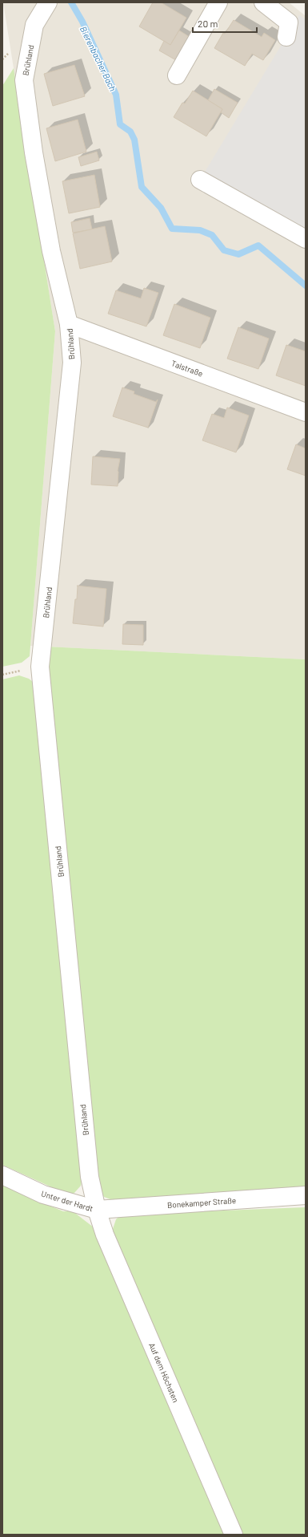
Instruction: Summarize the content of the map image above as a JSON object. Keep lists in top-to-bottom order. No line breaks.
{"streets":{"street":["Brühland","Talstraße","Unter der Hardt","Bonekamper Straße","Auf dem Höchsten"]},"crossings":[["Brühland","Talstraße"],["Brühland","Unter der Hardt"],["Brühland","Bonekamper Straße"],["Brühland","Auf dem Höchsten"],["Unter der Hardt","Bonekamper Straße"],["Unter der Hardt","Auf dem Höchsten"],["Bonekamper Straße","Auf dem Höchsten"]],"water":["Bierenbacher Bach"],"scale_bar":"20 m"}
